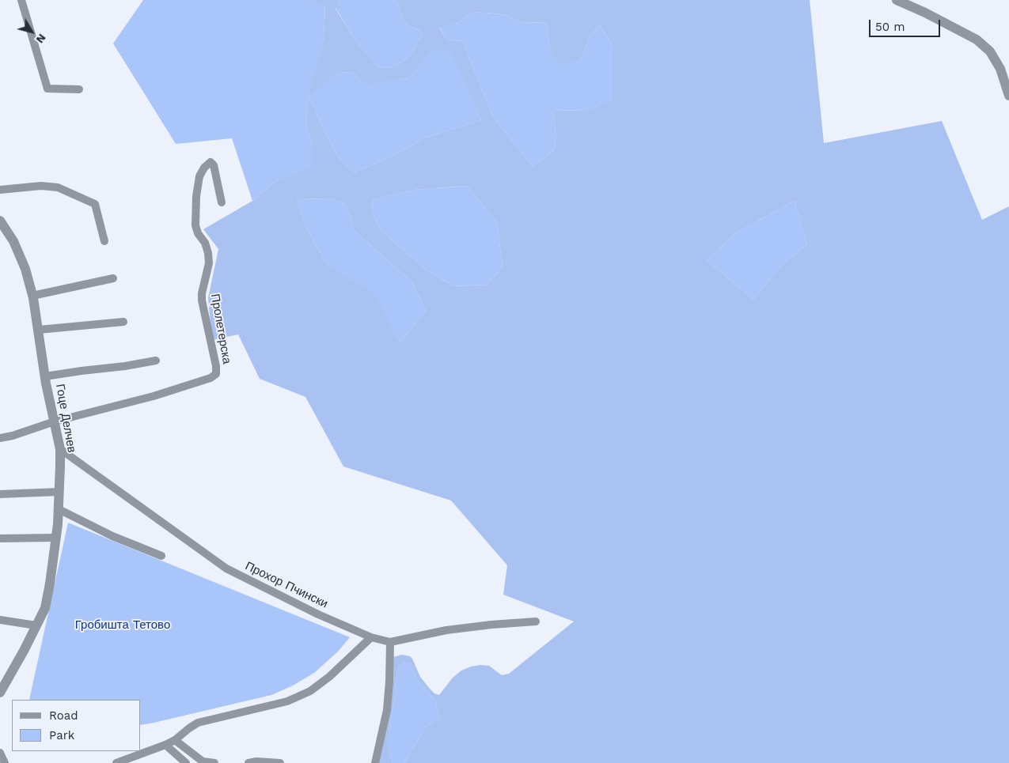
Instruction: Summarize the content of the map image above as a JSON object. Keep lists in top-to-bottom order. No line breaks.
{"streets":{"street":["Пролетерска","Гоце Делчев","Прохор Пчински"]},"crossings":[["Пролетерска","Гоце Делчев"],["Гоце Делчев","Прохор Пчински"]],"parks":["Гробишта Тетово"],"legend":["Road","Park"],"scale_bar":"50 m","north":"bottom right"}
